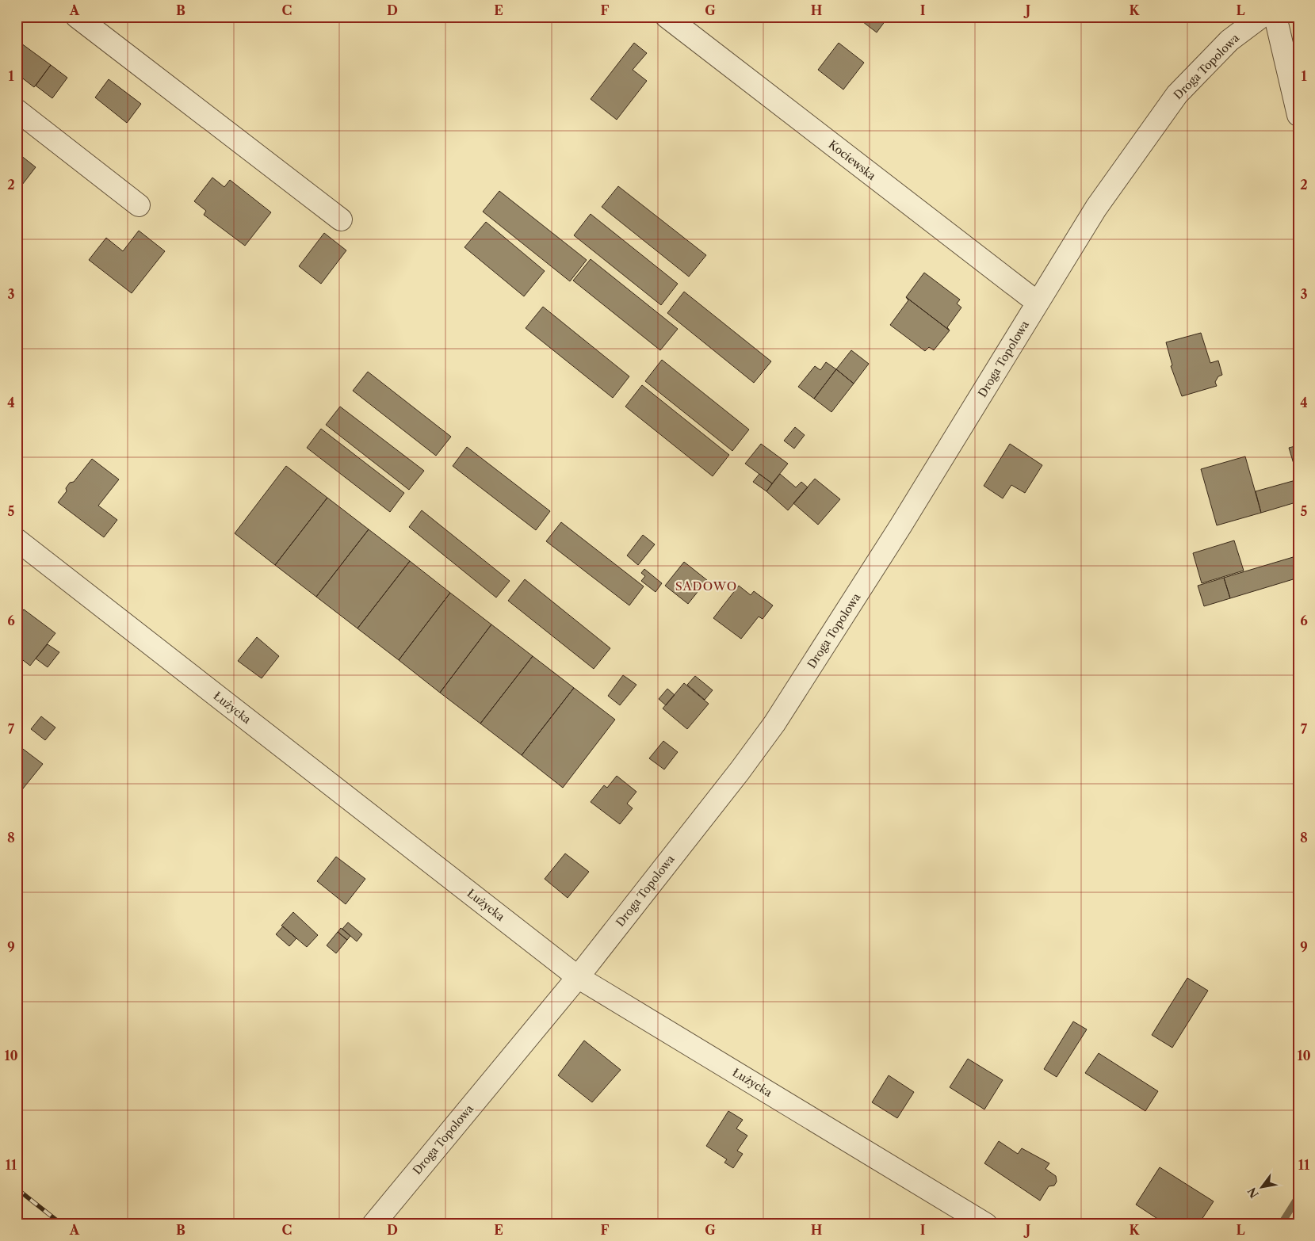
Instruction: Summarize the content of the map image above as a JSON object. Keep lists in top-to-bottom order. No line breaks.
{"streets":{"street":["Droga Topolowa","Kociewska","Łużycka"]},"crossings":[["Droga Topolowa","Kociewska"],["Droga Topolowa","Łużycka"]],"districts":["SADOWO"],"north":"bottom left","grid":{"columns":["A","B","C","D","E","F","G","H","I","J","K","L"],"rows":["1","2","3","4","5","6","7","8","9","10","11"]}}
